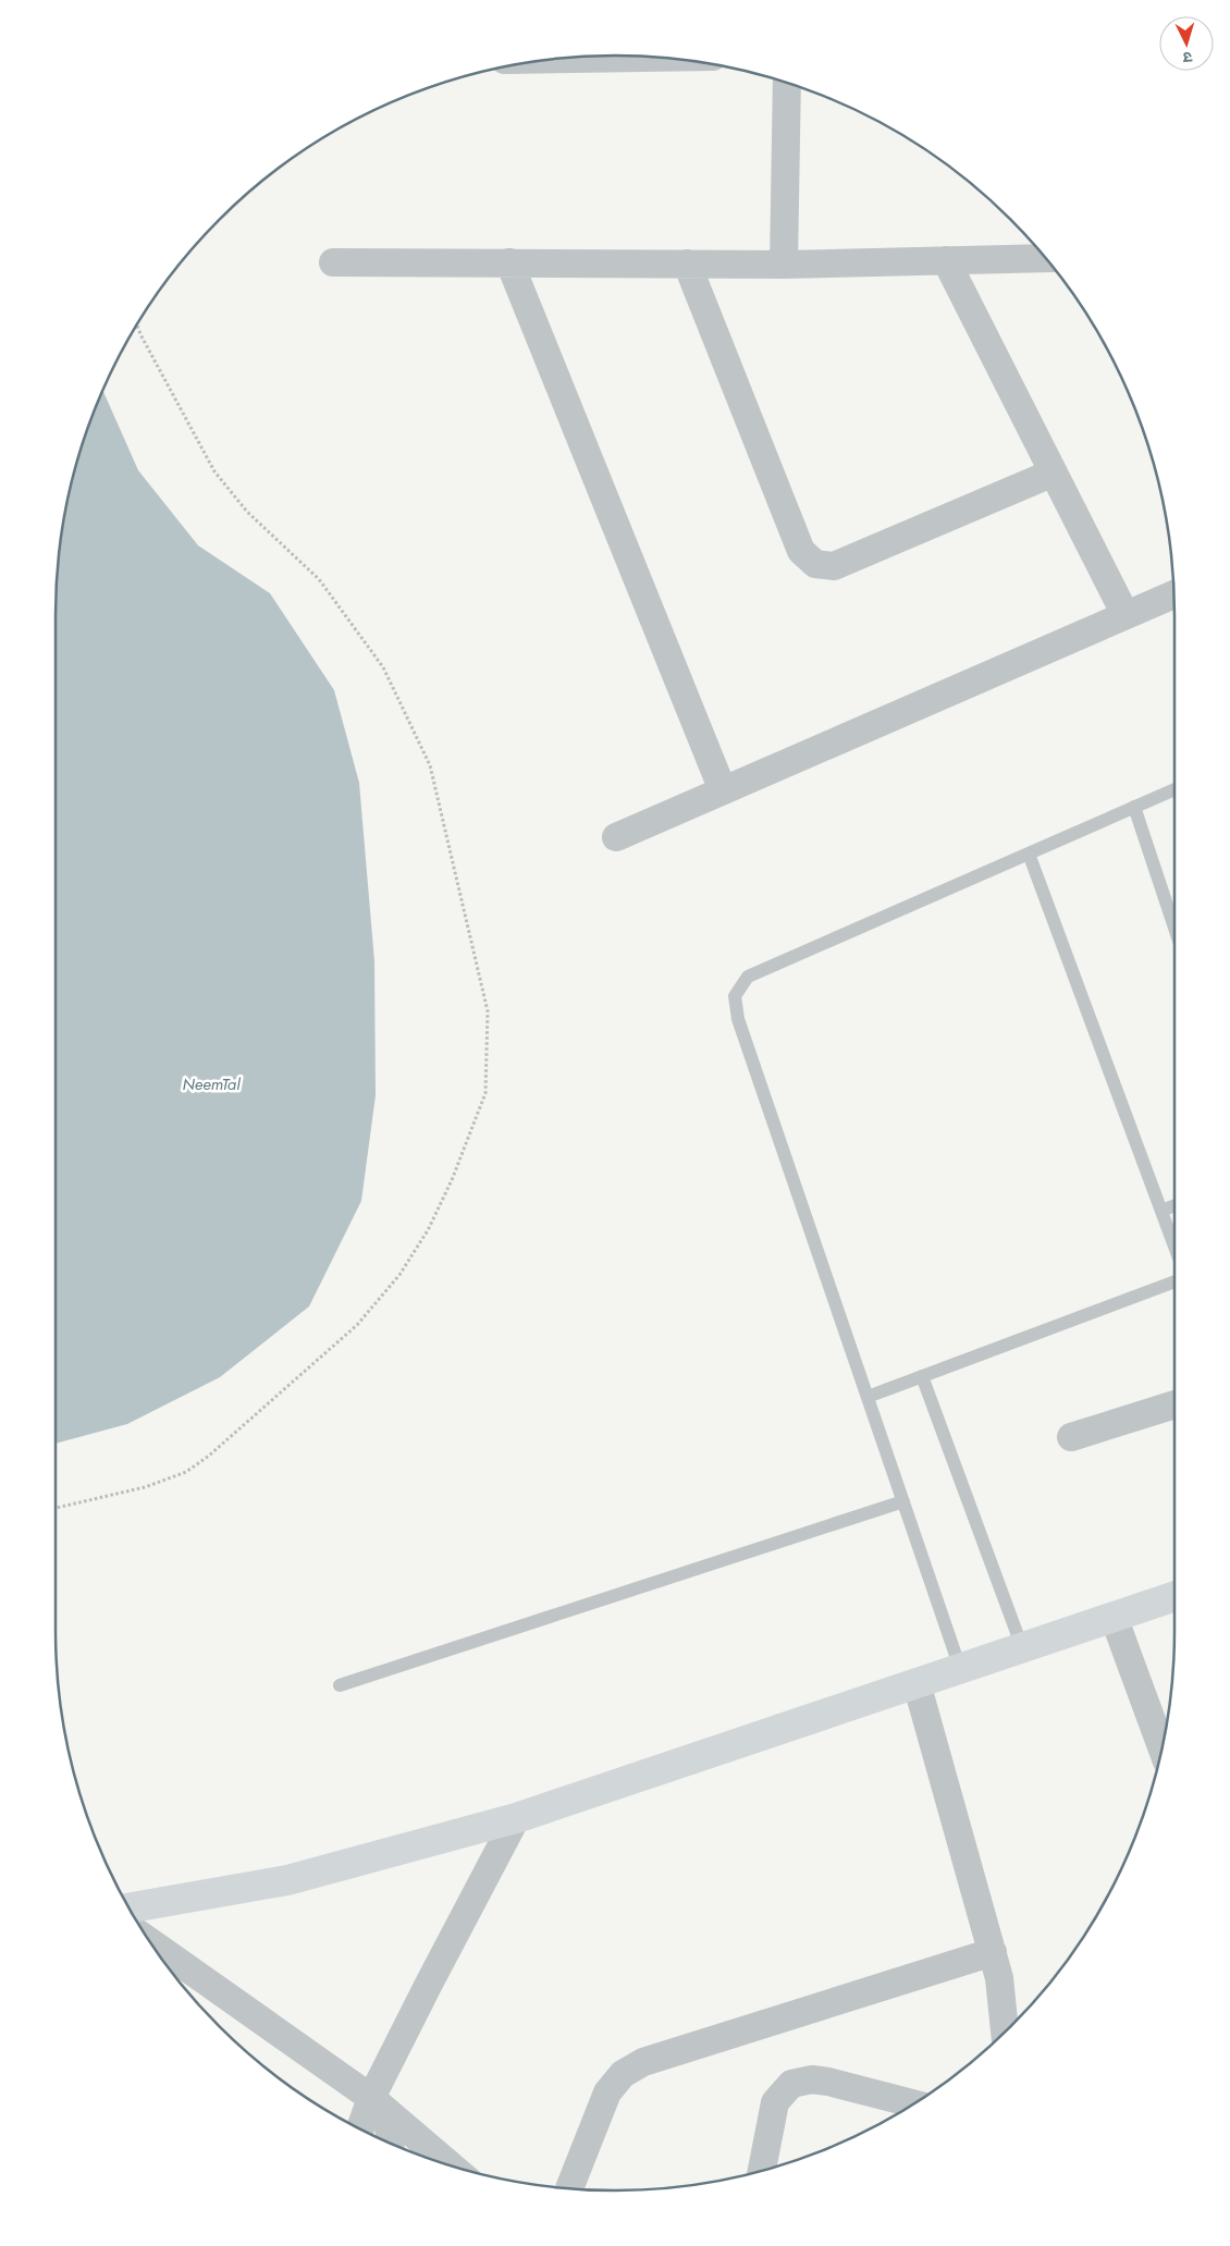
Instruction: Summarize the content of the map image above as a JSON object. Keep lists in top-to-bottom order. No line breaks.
{"water":["NeemTal"],"north":"bottom"}
